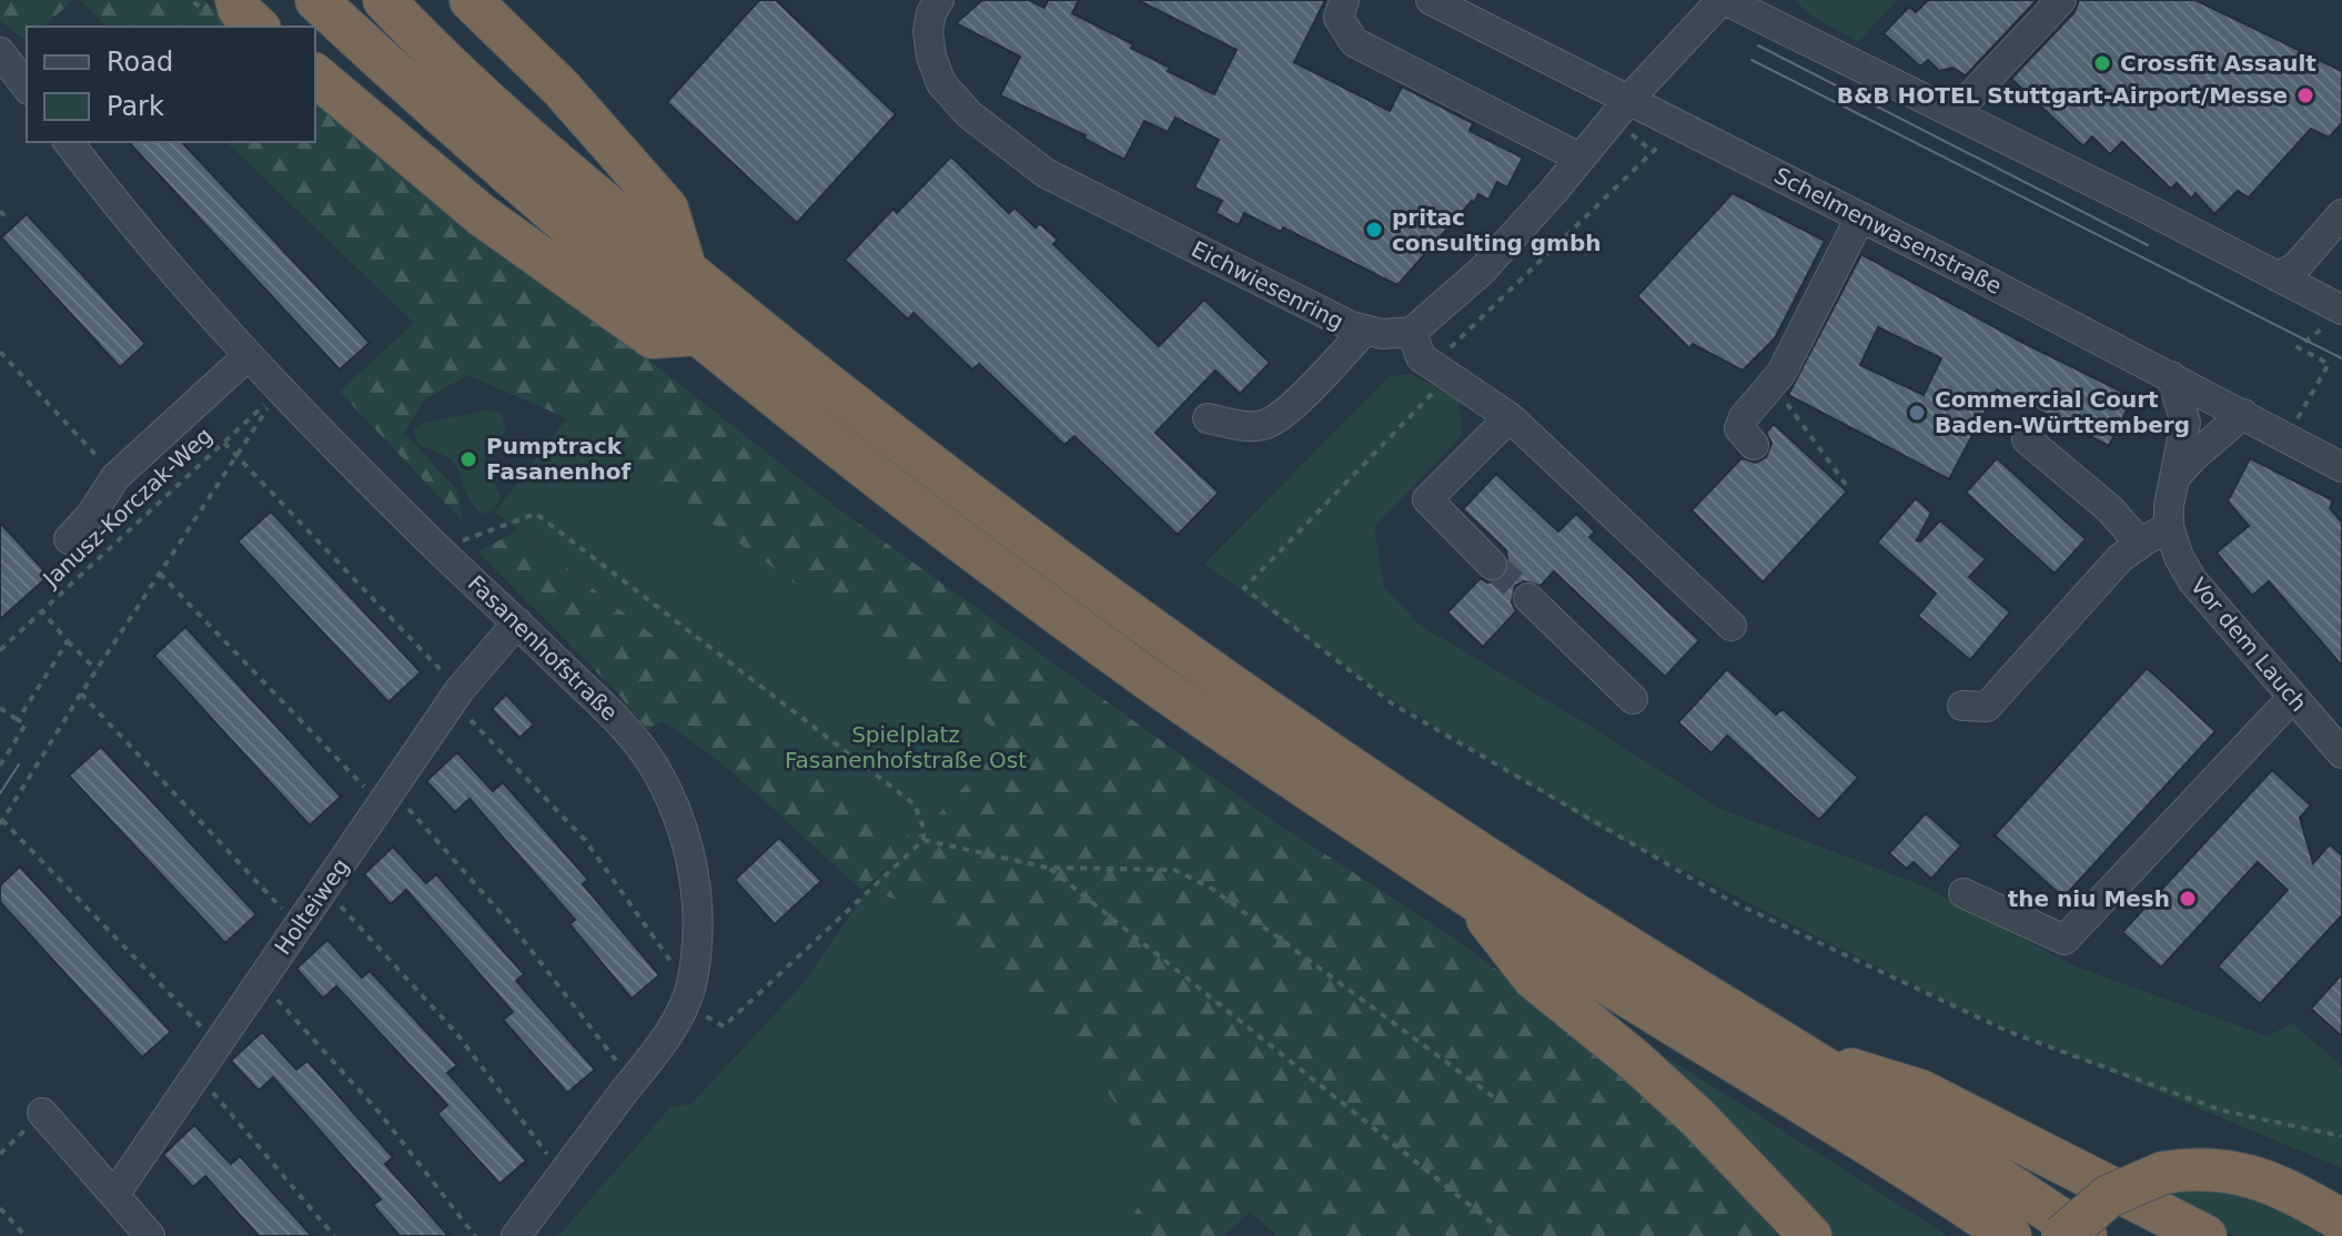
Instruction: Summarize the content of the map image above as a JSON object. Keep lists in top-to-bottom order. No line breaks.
{"streets":{"street":["Schelmenwasenstraße","Eichwiesenring","Vor dem Lauch","Fasanenhofstraße","Holteiweg"],"path":["Janusz-Korczak-Weg"]},"crossings":[["Schelmenwasenstraße","Vor dem Lauch"],["Janusz-Korczak-Weg","Fasanenhofstraße"],["Fasanenhofstraße","Holteiweg"]],"parks":["Spielplatz Fasanenhofstraße Ost"],"places":["Crossfit Assault","B&B HOTEL Stuttgart-Airport/Messe","pritac consulting gmbh","Commercial Court Baden-Württemberg","Pumptrack Fasanenhof","the niu Mesh"],"legend":["Road","Park"]}
